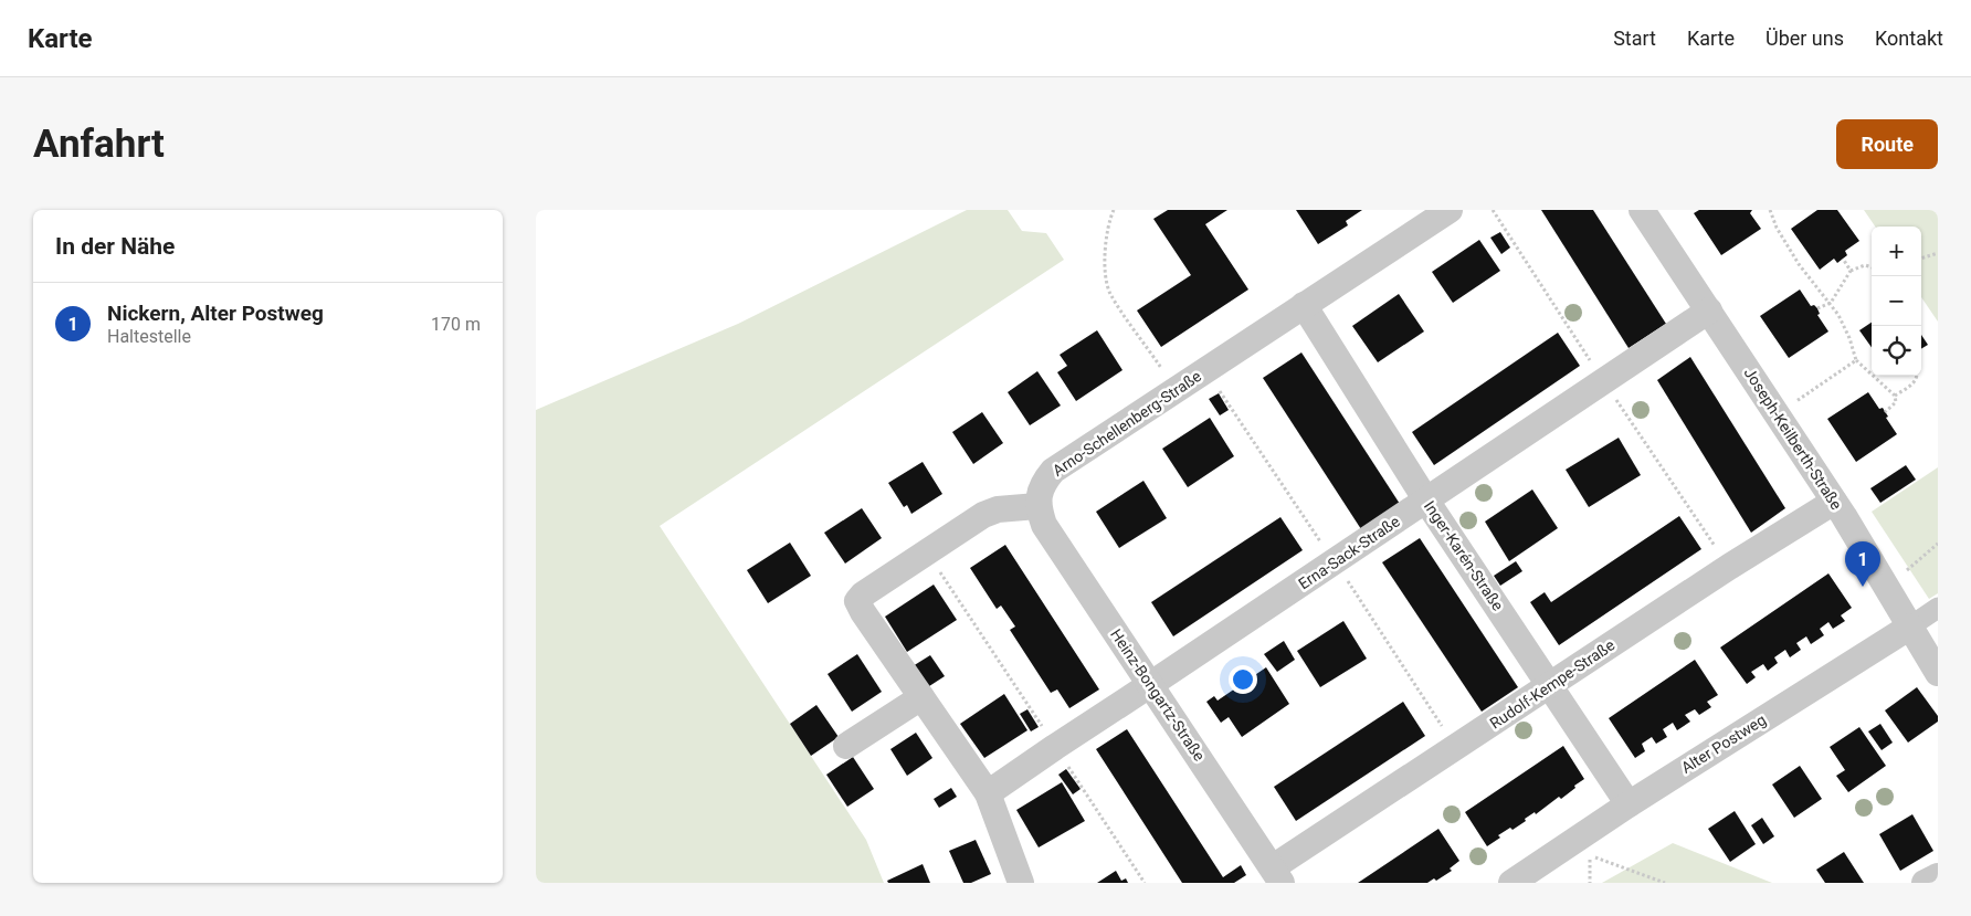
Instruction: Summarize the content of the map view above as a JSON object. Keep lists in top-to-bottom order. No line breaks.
{"streets":{"street":["Arno-Schellenberg-Straße","Joseph-Keilberth-Straße","Erna-Sack-Straße","Inger-Karén-Straße","Rudolf-Kempe-Straße","Heinz-Bongartz-Straße","Alter Postweg"]},"crossings":[["Arno-Schellenberg-Straße","Inger-Karén-Straße"],["Arno-Schellenberg-Straße","Heinz-Bongartz-Straße"],["Joseph-Keilberth-Straße","Erna-Sack-Straße"],["Joseph-Keilberth-Straße","Rudolf-Kempe-Straße"],["Joseph-Keilberth-Straße","Alter Postweg"],["Erna-Sack-Straße","Inger-Karén-Straße"],["Erna-Sack-Straße","Heinz-Bongartz-Straße"],["Inger-Karén-Straße","Rudolf-Kempe-Straße"],["Inger-Karén-Straße","Alter Postweg"],["Rudolf-Kempe-Straße","Heinz-Bongartz-Straße"]],"page":{"header":"Karte","nav":["Start","Karte","Über uns","Kontakt"],"buttons":"Route","title":"Anfahrt","heading":"In der Nähe","map_buttons":["+","−"],"list":[{"mark":"1","name":"Nickern, Alter Postweg","note":"Haltestelle","value":"170 m"}],"pins":"1"}}
